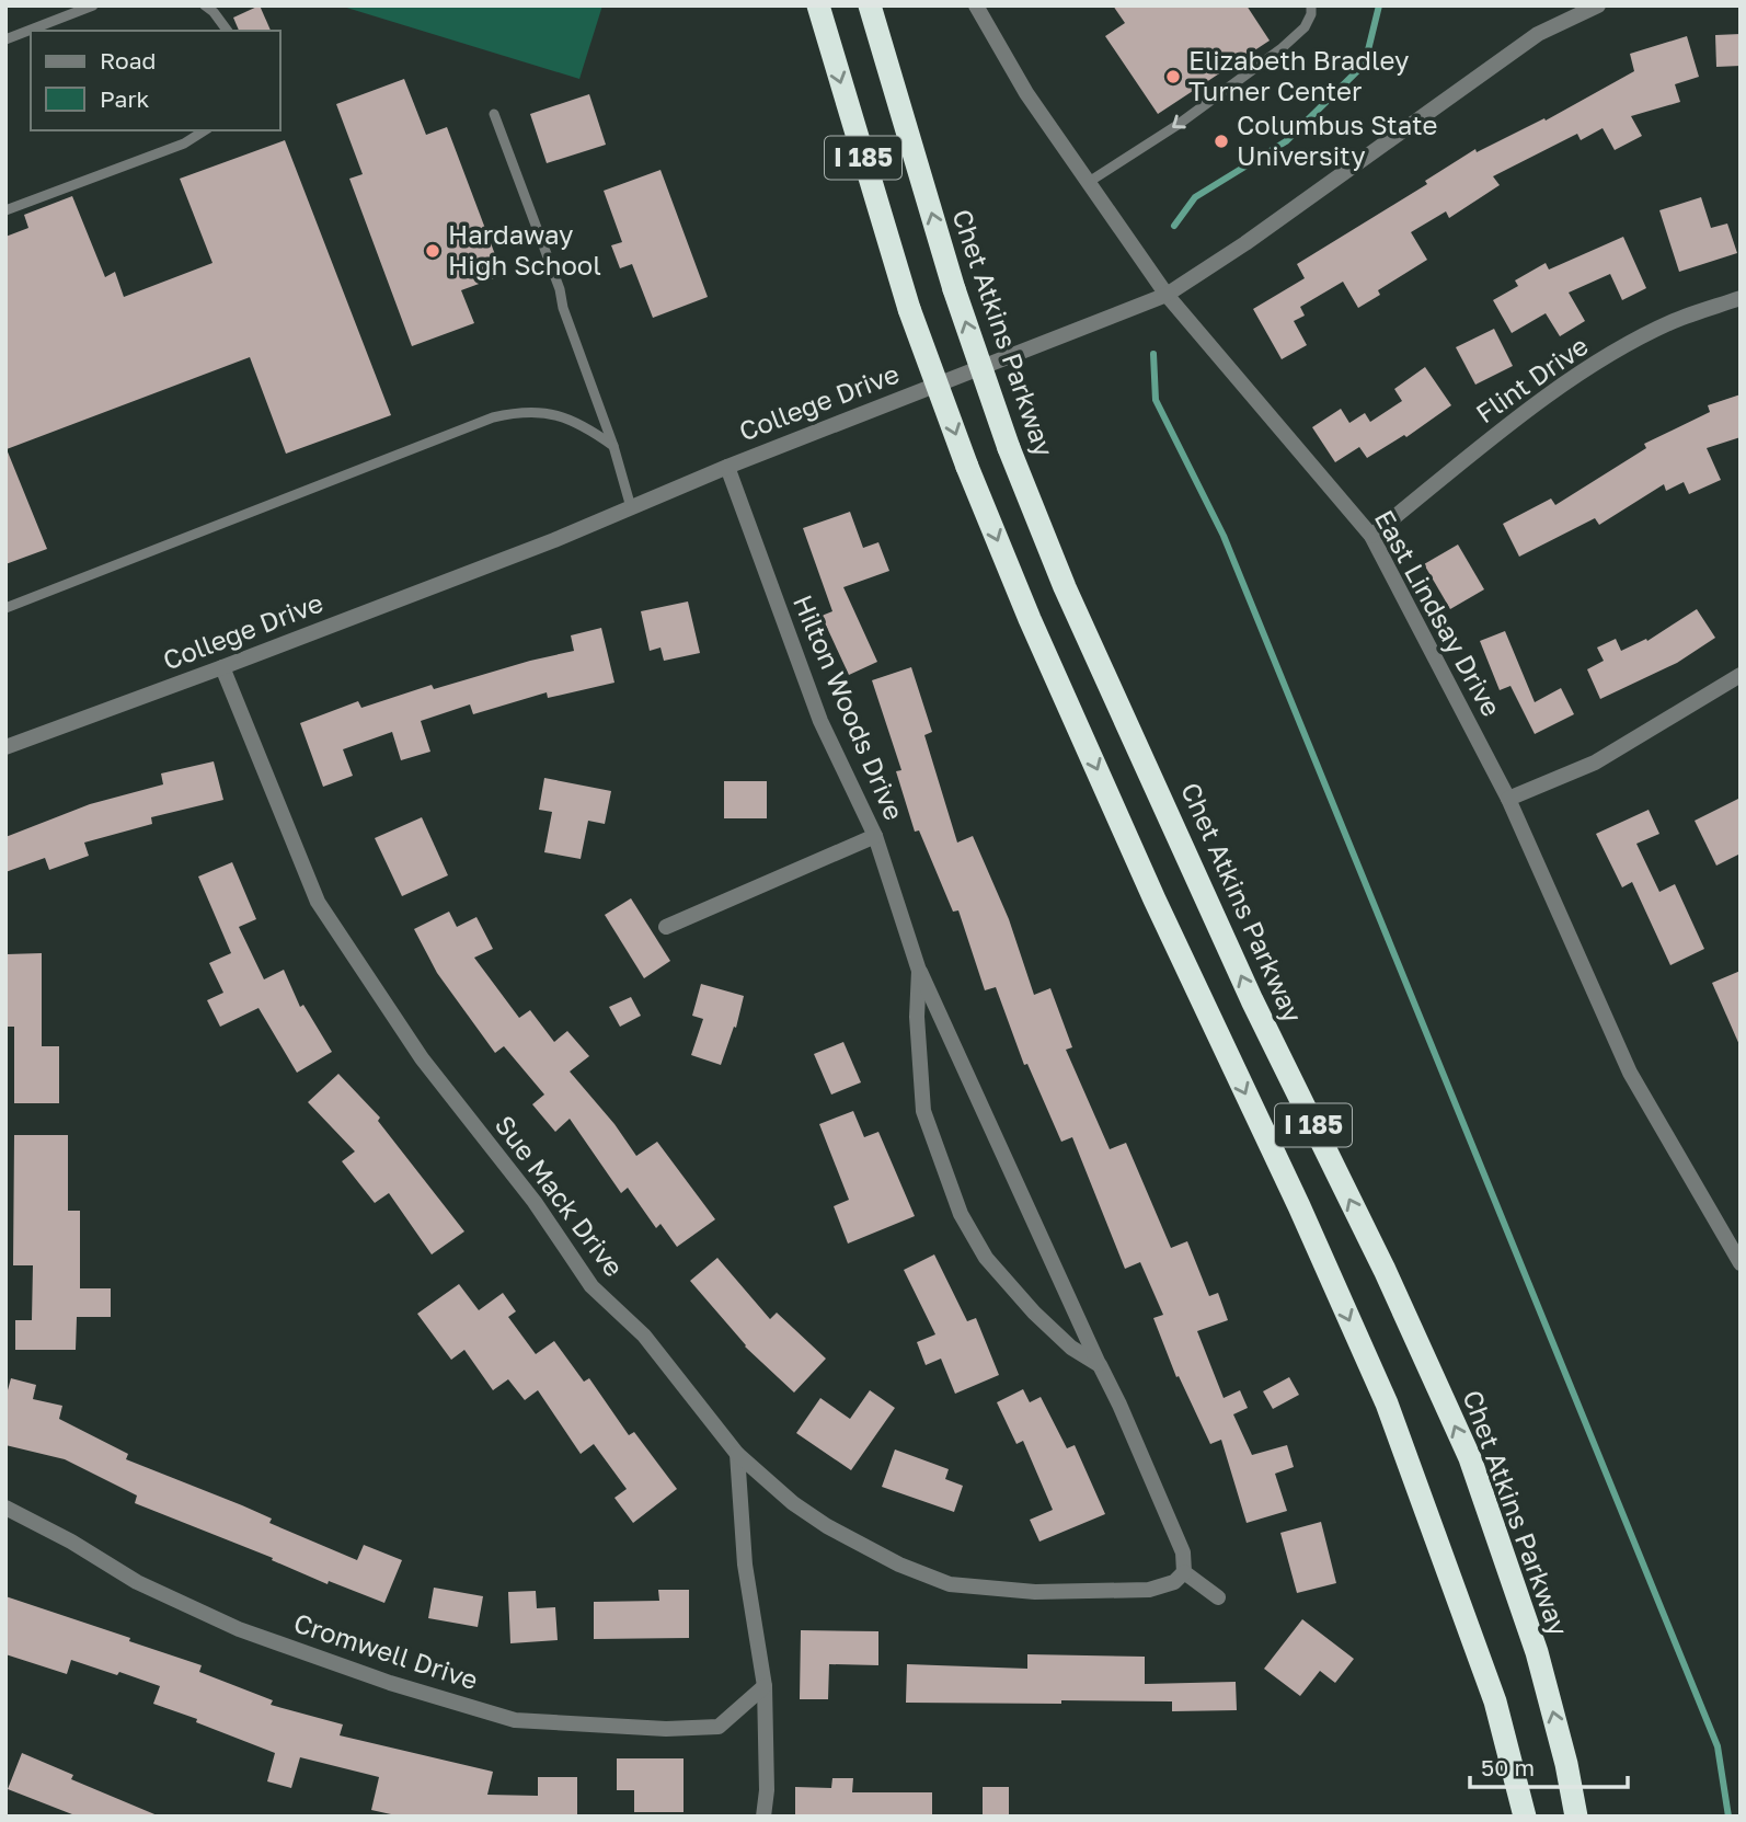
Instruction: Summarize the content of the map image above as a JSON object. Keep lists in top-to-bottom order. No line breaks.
{"streets":{"highway":["I 185","Chet Atkins Parkway"],"street":["Flint Drive","College Drive","East Lindsay Drive","Hilton Woods Drive","Sue Mack Drive","Cromwell Drive"]},"crossings":[["Flint Drive","East Lindsay Drive"],["College Drive","East Lindsay Drive"],["College Drive","Hilton Woods Drive"],["College Drive","Sue Mack Drive"],["Hilton Woods Drive","Sue Mack Drive"]],"places":["Elizabeth Bradley Turner Center","Columbus State University","Hardaway High School"],"legend":["Road","Park"],"scale_bar":"50 m"}
